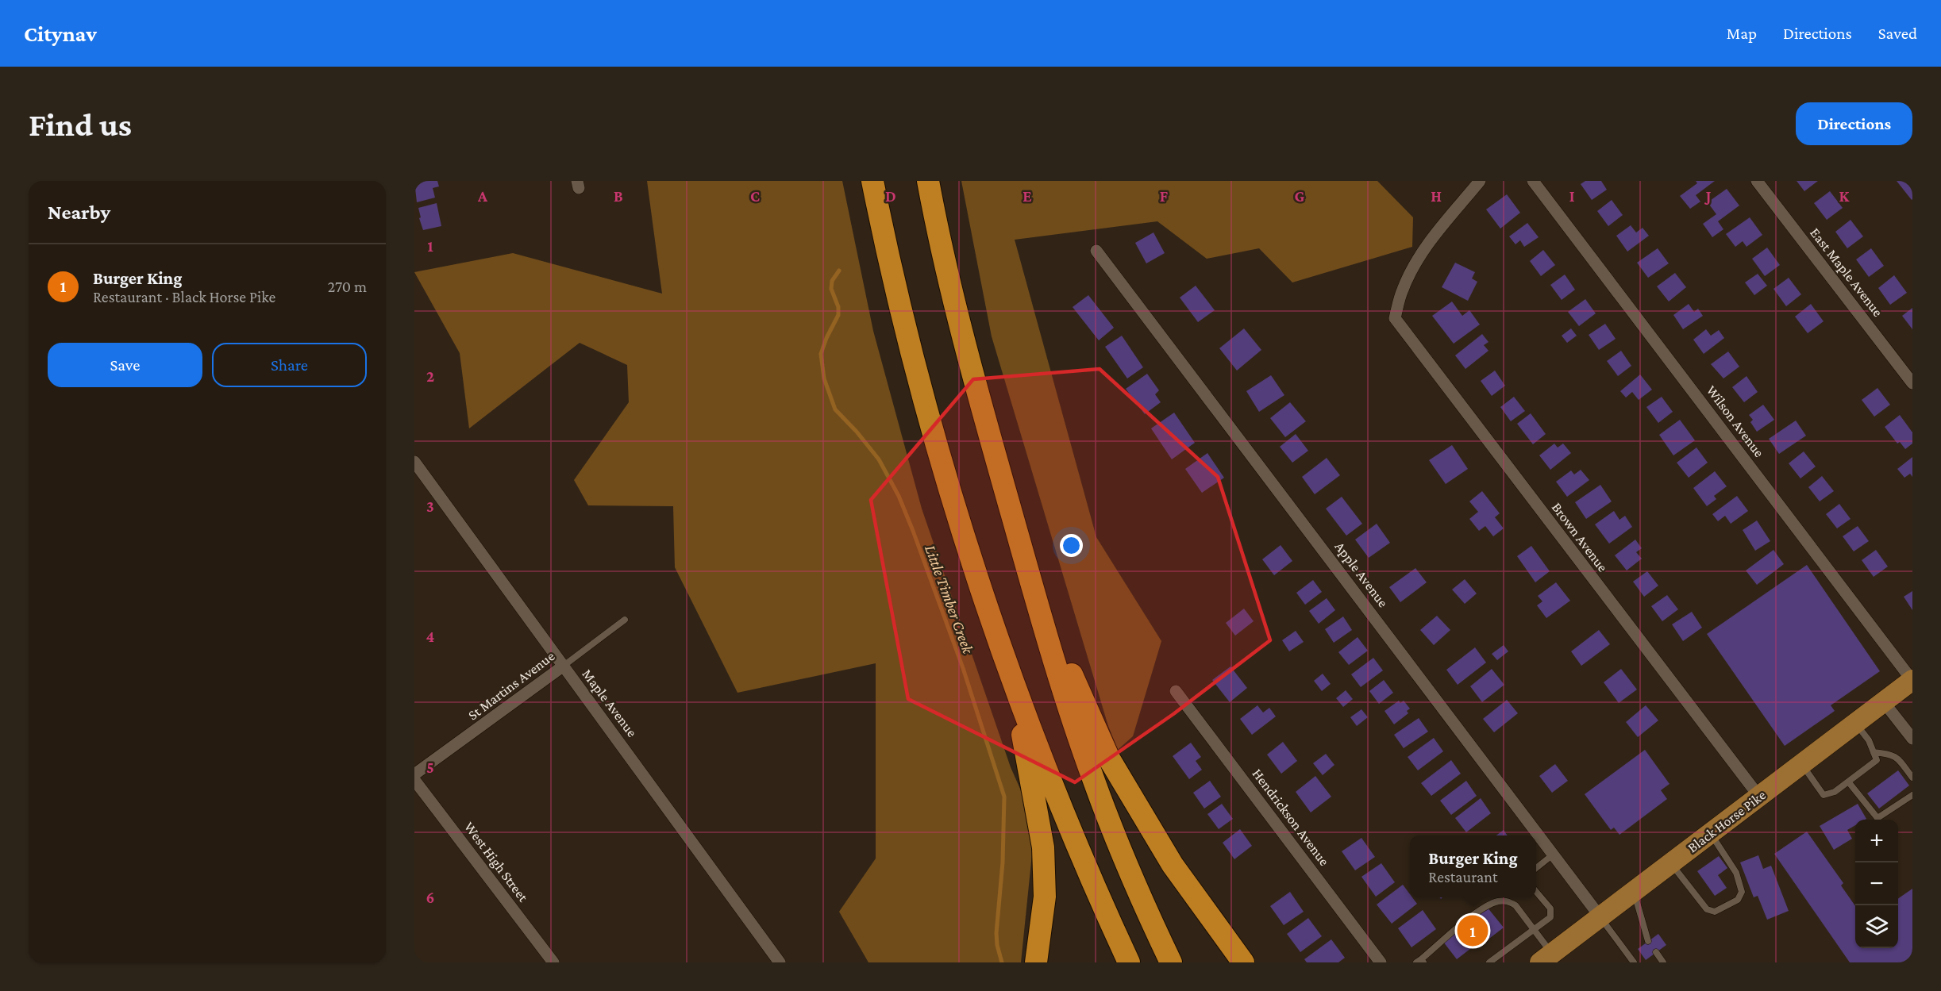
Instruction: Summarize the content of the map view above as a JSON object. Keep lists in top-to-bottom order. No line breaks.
{"streets":{"main road":["Black Horse Pike"],"street":["East Maple Avenue","Wilson Avenue","Brown Avenue","Apple Avenue","St Martins Avenue","Maple Avenue","Hendrickson Avenue","West High Street"]},"crossings":[["Wilson Avenue","Black Horse Pike"],["Brown Avenue","Black Horse Pike"],["Apple Avenue","Black Horse Pike"],["St Martins Avenue","Maple Avenue"]],"water":["Little Timber Creek"],"page":{"header":"Citynav","nav":["Map","Directions","Saved"],"buttons":["Directions",["Save","Share"]],"title":"Find us","heading":"Nearby","list":[{"mark":"1","name":"Burger King","note":"Restaurant · Black Horse Pike","value":"270 m"}],"map_buttons":["+","−"],"popup":["Burger King","Restaurant"],"pins":"1"},"grid":{"columns":["A","B","C","D","E","F","G","H","I","J","K"],"rows":["1","2","3","4","5","6"]}}
